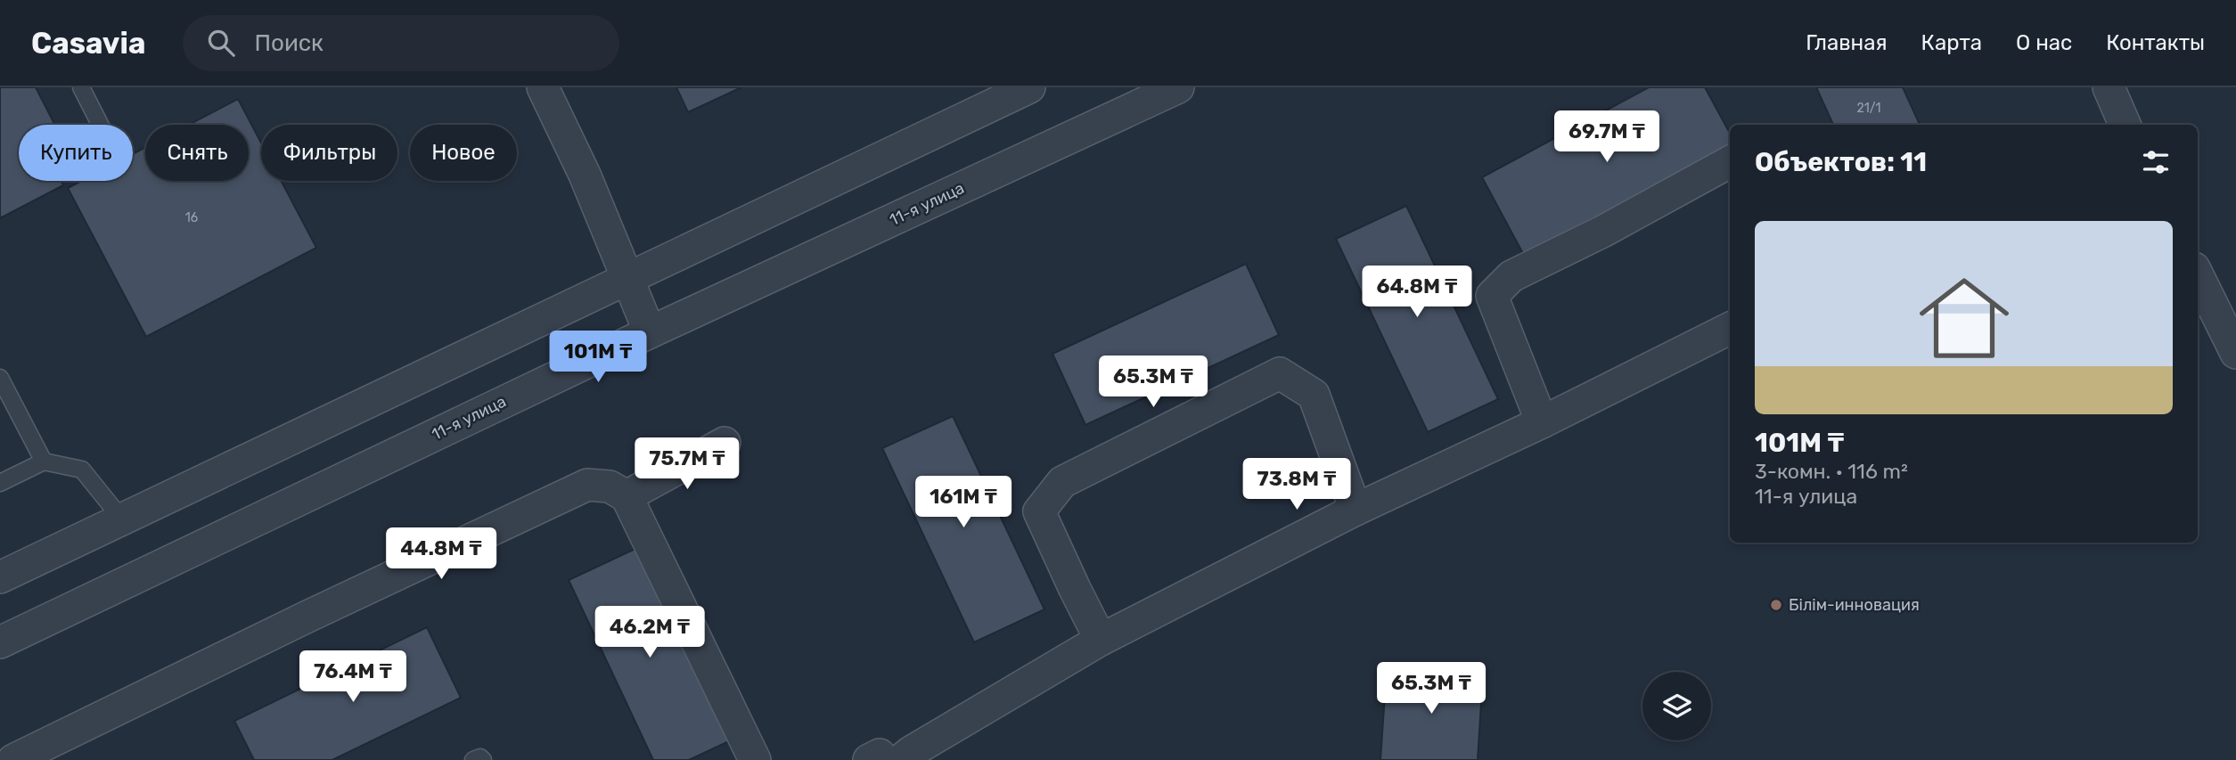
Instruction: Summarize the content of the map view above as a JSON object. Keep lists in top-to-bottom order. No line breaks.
{"streets":{"street":["11-я улица"]},"places":["Білім-инновация"],"house_numbers":["21/1","16"],"page":{"header":"Casavia","search":"Поиск","nav":["Главная","Карта","О нас","Контакты"],"price":["69.7M ₸","64.8M ₸","101M ₸","65.3M ₸","75.7M ₸","73.8M ₸","161M ₸","44.8M ₸","46.2M ₸","76.4M ₸","65.3M ₸"],"chip":["Купить","Снять","Фильтры","Новое"],"heading":"Объектов: 11","list":[{"name":"101M ₸","note":"3-комн. · 116 m² · 11-я улица"}]}}
